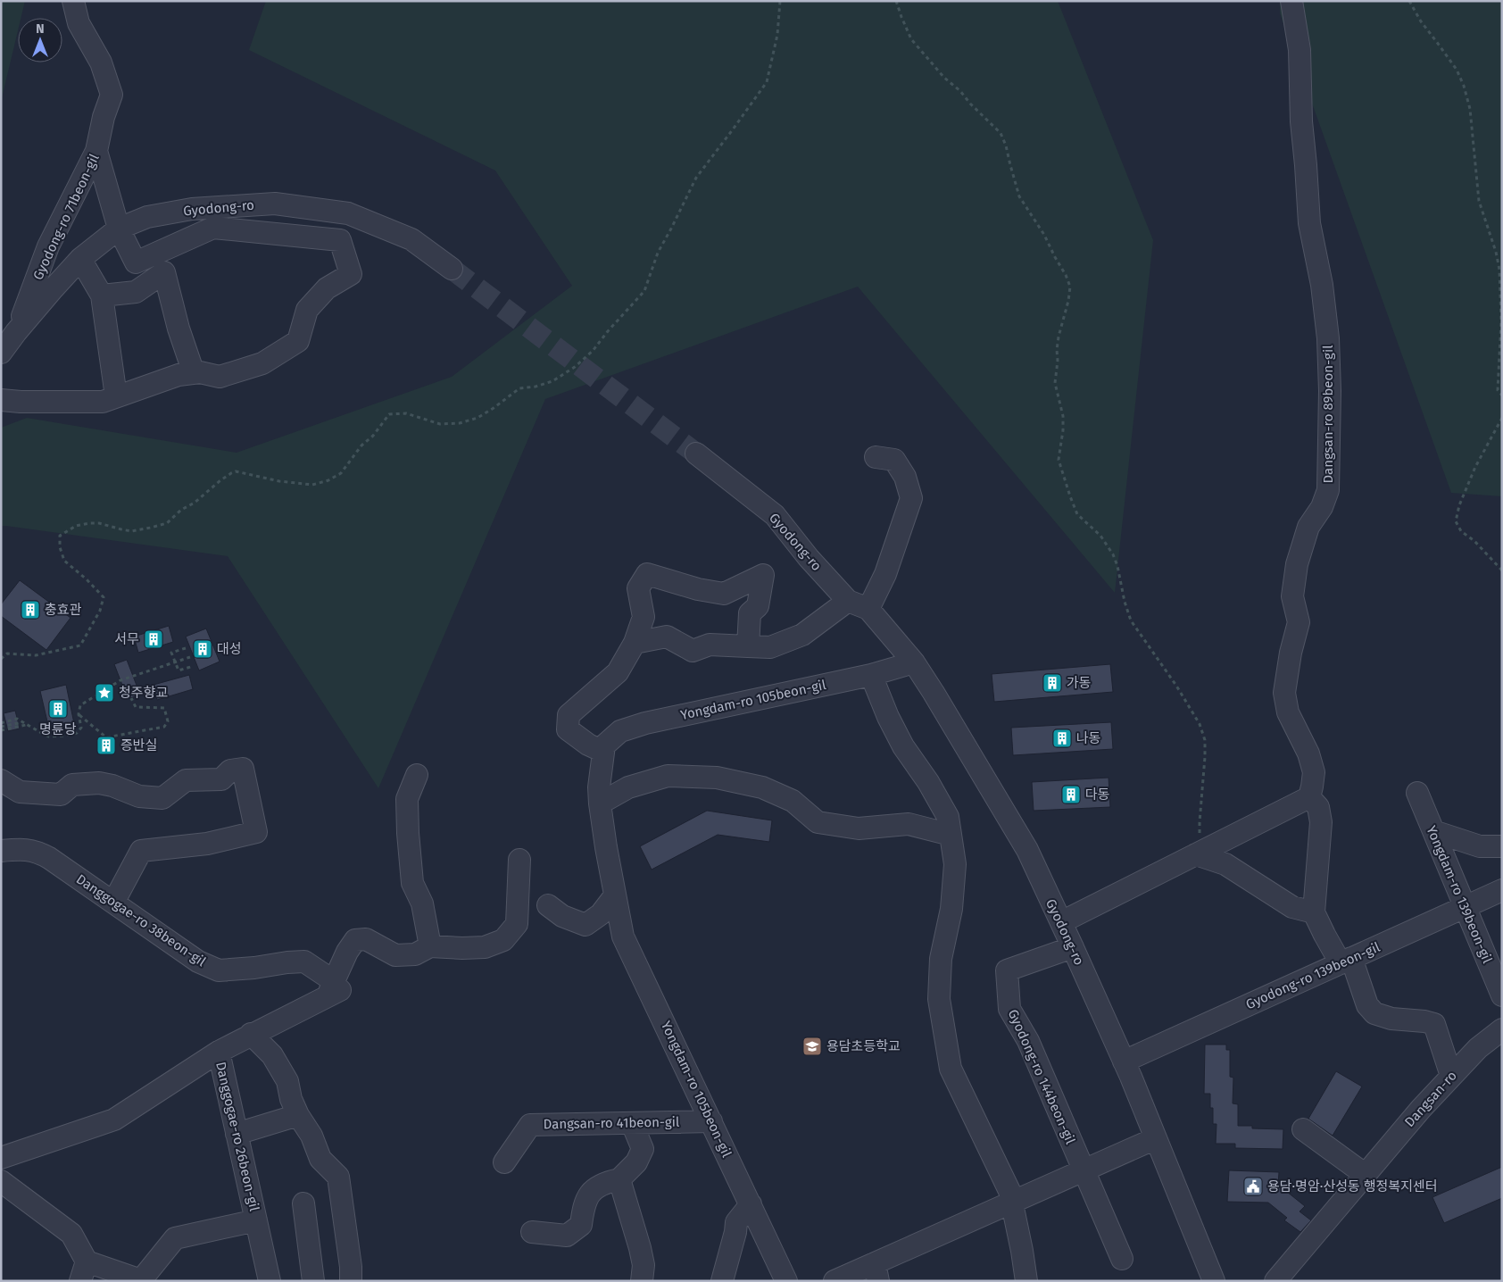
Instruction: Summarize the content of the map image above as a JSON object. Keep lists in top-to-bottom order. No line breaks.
{"streets":{"street":["Gyodong-ro","Gyodong-ro 71beon-gil","Dangsan-ro 89beon-gil","Yongdam-ro 105beon-gil","Yongdam-ro 139beon-gil","Danggogae-ro 38beon-gil","Gyodong-ro 139beon-gil","Gyodong-ro 144beon-gil","Dangsan-ro","Dangsan-ro 41beon-gil","Danggogae-ro 26beon-gil"]},"crossings":[["Gyodong-ro","Gyodong-ro 71beon-gil"],["Gyodong-ro","Yongdam-ro 105beon-gil"],["Gyodong-ro","Gyodong-ro 139beon-gil"],["Gyodong-ro","Gyodong-ro 144beon-gil"],["Yongdam-ro 105beon-gil","Dangsan-ro 41beon-gil"],["Yongdam-ro 139beon-gil","Gyodong-ro 139beon-gil"],["Danggogae-ro 38beon-gil","Danggogae-ro 26beon-gil"]],"places":{"building":["충효관","서무","대성","가동","명륜당","나동","증반실","다동"],"place":["청주향교"],"school or university":["용담초등학교"],"public building":["용담·명암·산성동 행정복지센터"]},"north":"top"}
